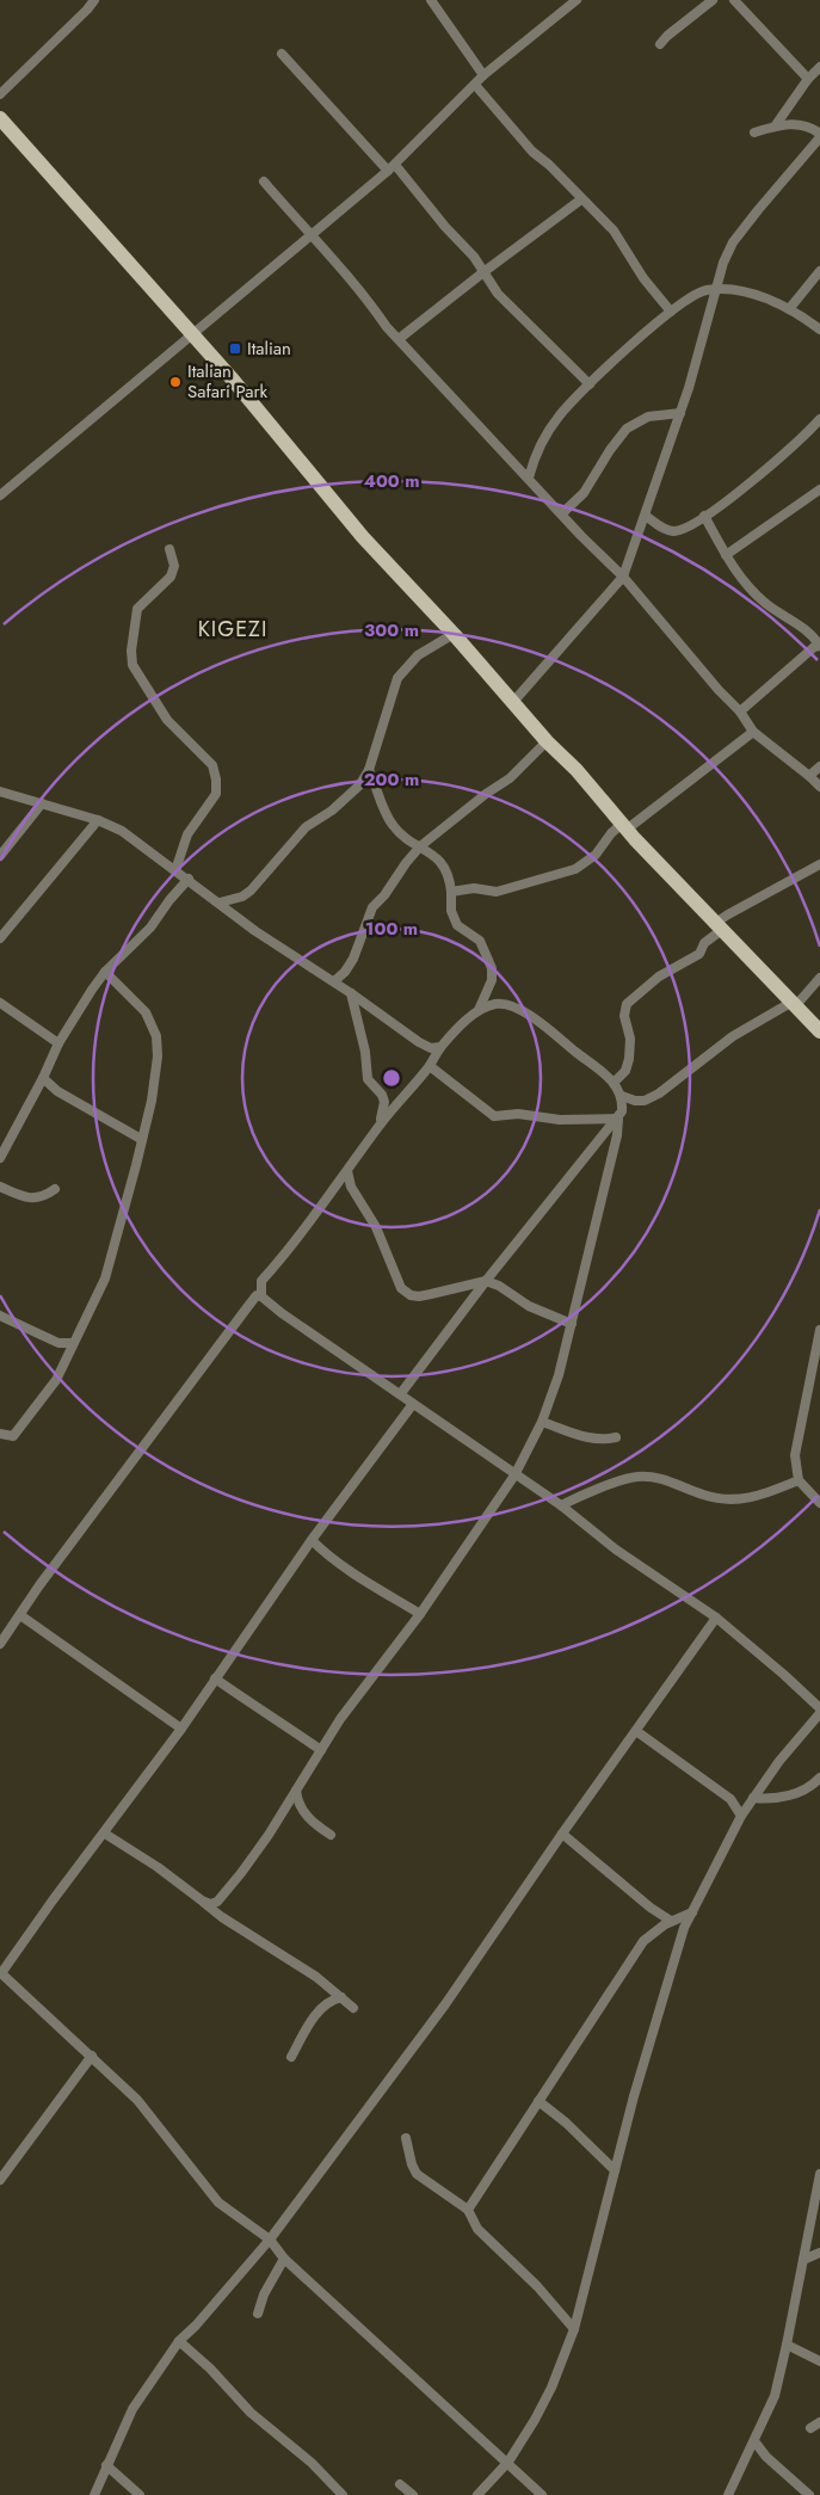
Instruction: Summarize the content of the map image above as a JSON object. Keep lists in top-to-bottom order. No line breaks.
{"districts":["KIGEZI"],"places":{"transit":["Italian"],"other":["Italian Safari Park"]},"rings":["400 m","300 m","200 m","100 m"]}
